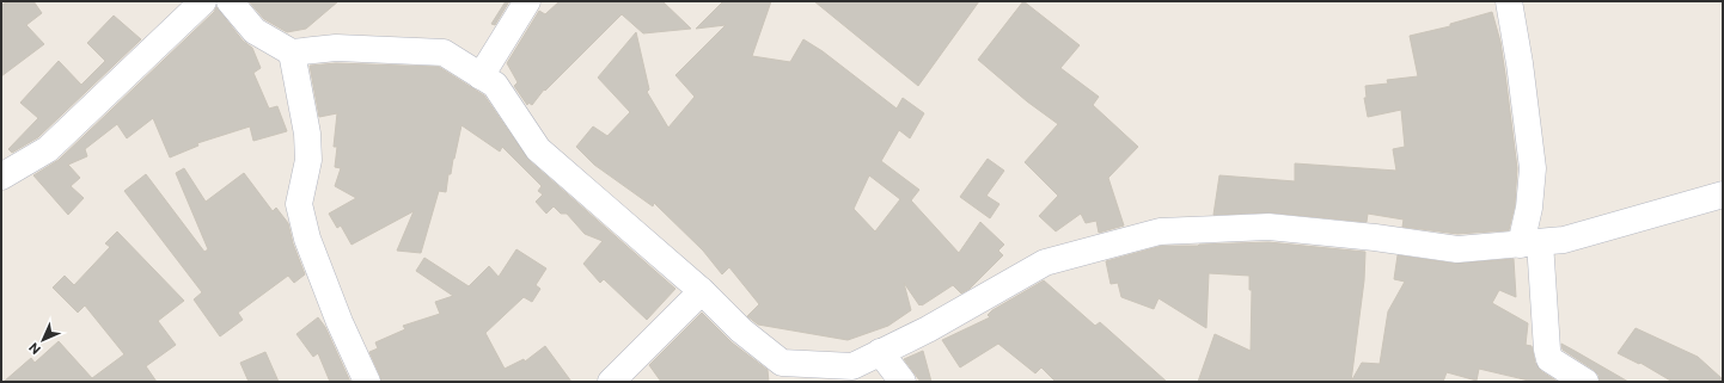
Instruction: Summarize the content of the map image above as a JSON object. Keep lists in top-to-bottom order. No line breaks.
{"north":"bottom left"}
